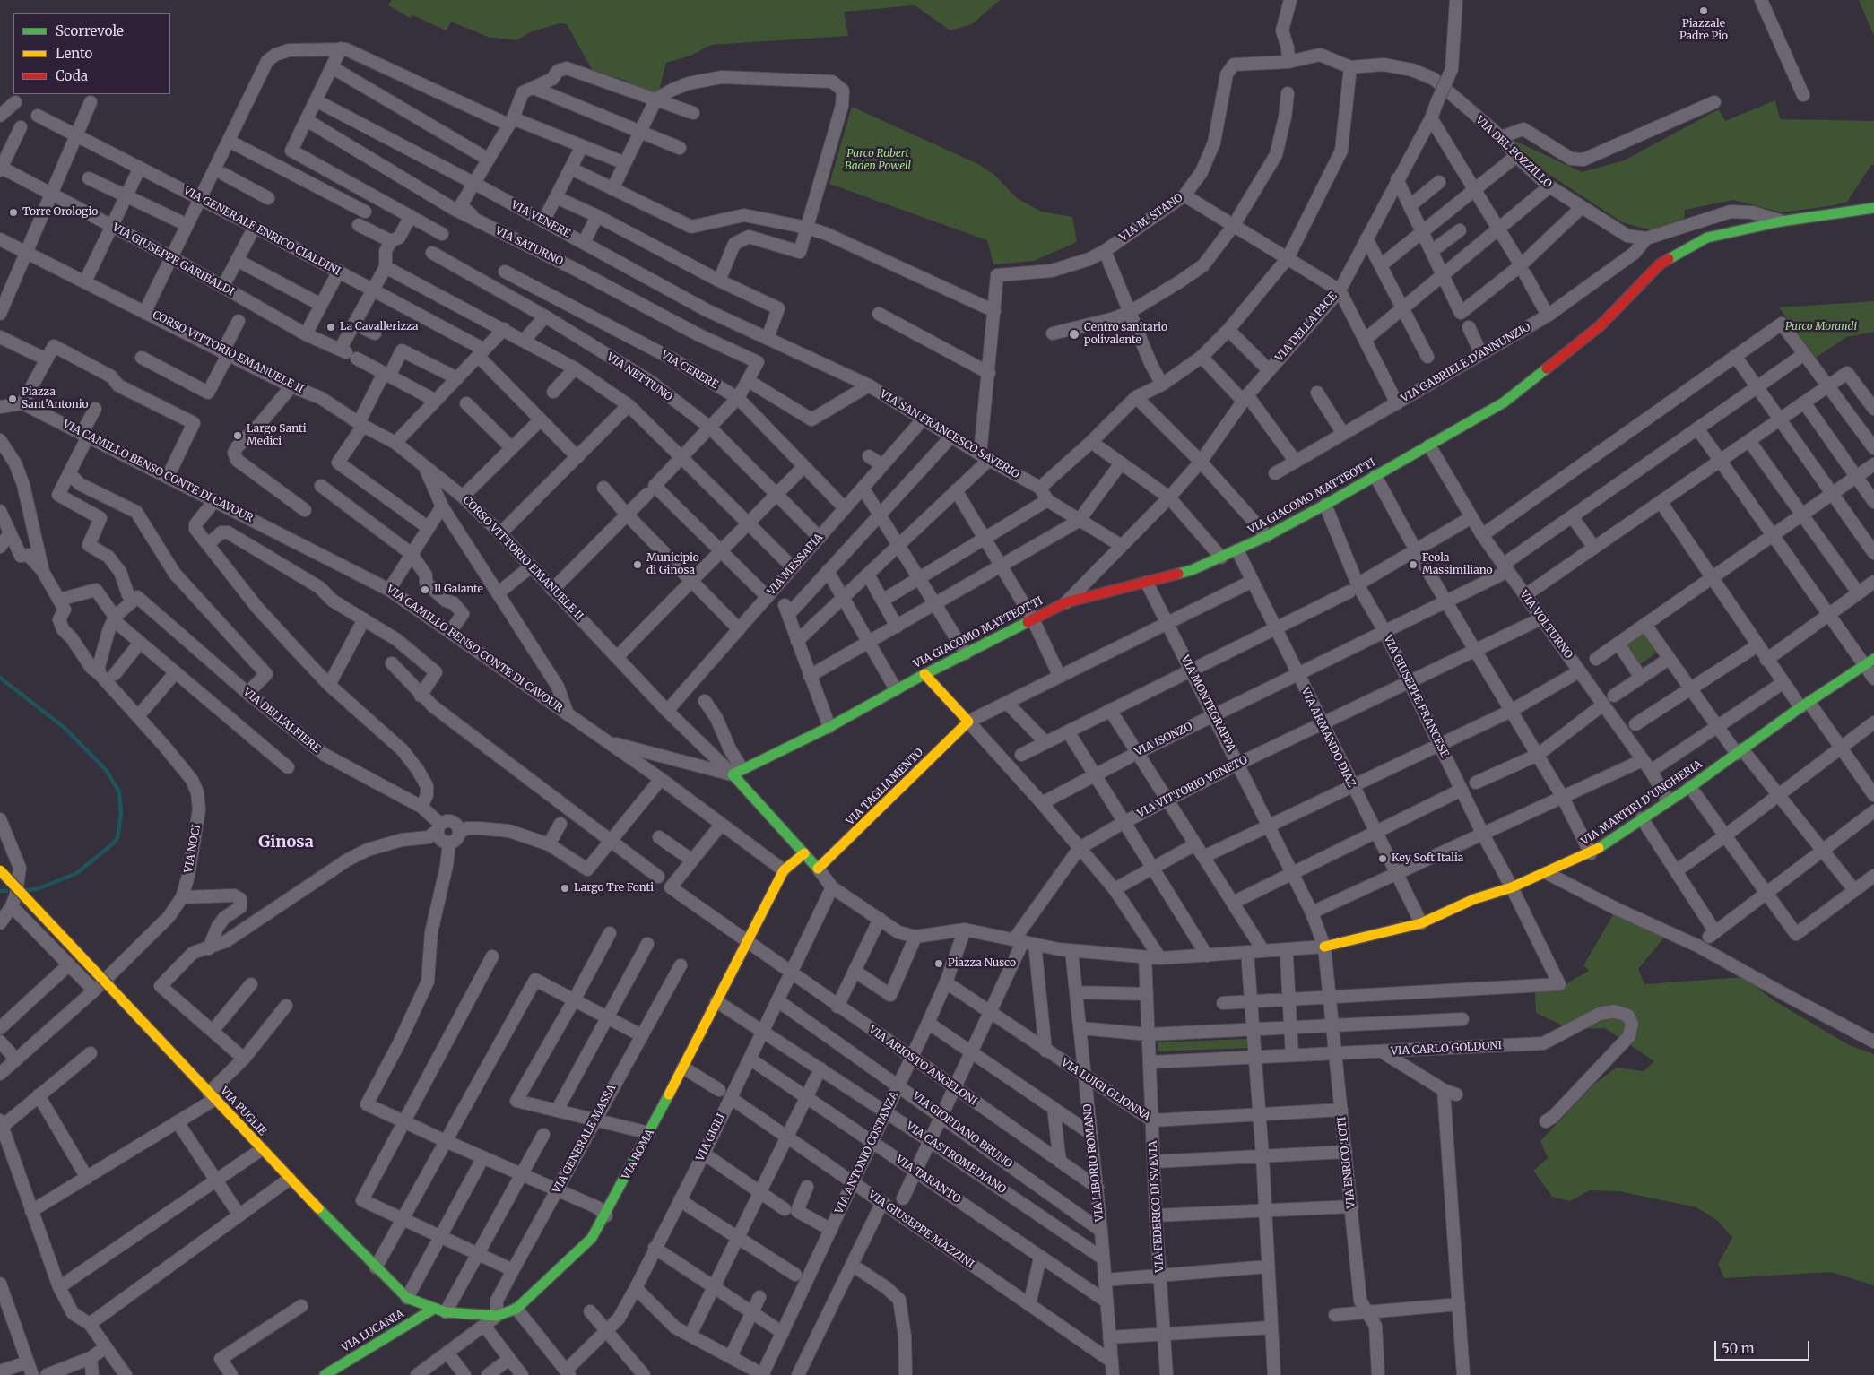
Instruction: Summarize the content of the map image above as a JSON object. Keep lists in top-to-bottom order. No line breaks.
{"streets":{"street":["VIA DEL POZZILLO","VIA M. STANO","VIA VENERE","VIA GENERALE ENRICO CIALDINI","VIA SATURNO","VIA GIUSEPPE GARIBALDI","VIA DELLA PACE","CORSO VITTORIO EMANUELE II","VIA GABRIELE D'ANNUNZIO","VIA CERERE","VIA NETTUNO","VIA SAN FRANCESCO SAVERIO","VIA CAMILLO BENSO CONTE DI CAVOUR","VIA GIACOMO MATTEOTTI","VIA MESSAPIA","VIA VOLTURNO","VIA GIUSEPPE FRANCESE","VIA MONTEGRAPPA","VIA DELL'ALFIERE","VIA ARMANDO DIAZ","VIA ISONZO","VIA TAGLIAMENTO","VIA VITTORIO VENETO","VIA MARTIRI D'UNGHERIA","VIA NOCI","VIA CARLO GOLDONI","VIA ARIOSTO ANGELONI","VIA LUIGI GLIONNA","VIA PUGLIE","VIA GIORDANO BRUNO","VIA GIGLI","VIA GENERALE MASSA","VIA ANTONIO COSTANZA","VIA ROMA","VIA CASTROMEDIANO","VIA LIBORIO ROMANO","VIA ENRICO TOTI","VIA TARANTO","VIA FEDERICO DI SVEVIA","VIA GIUSEPPE MAZZINI","VIA LUCANIA"]},"crossings":[["VIA DEL POZZILLO","VIA M. STANO"],["VIA DEL POZZILLO","VIA GABRIELE D'ANNUNZIO"],["VIA VENERE","VIA SAN FRANCESCO SAVERIO"],["VIA DELLA PACE","VIA GIACOMO MATTEOTTI"],["CORSO VITTORIO EMANUELE II","VIA GIACOMO MATTEOTTI"],["CORSO VITTORIO EMANUELE II","VIA MESSAPIA"],["CORSO VITTORIO EMANUELE II","VIA TAGLIAMENTO"],["VIA CERERE","VIA MESSAPIA"],["VIA NETTUNO","VIA MESSAPIA"],["VIA SAN FRANCESCO SAVERIO","VIA MESSAPIA"],["VIA CAMILLO BENSO CONTE DI CAVOUR","VIA ROMA"],["VIA GIACOMO MATTEOTTI","VIA VOLTURNO"],["VIA GIACOMO MATTEOTTI","VIA GIUSEPPE FRANCESE"],["VIA GIACOMO MATTEOTTI","VIA MONTEGRAPPA"],["VIA GIACOMO MATTEOTTI","VIA ARMANDO DIAZ"],["VIA VOLTURNO","VIA ISONZO"],["VIA VOLTURNO","VIA VITTORIO VENETO"],["VIA VOLTURNO","VIA MARTIRI D'UNGHERIA"],["VIA GIUSEPPE FRANCESE","VIA ISONZO"],["VIA GIUSEPPE FRANCESE","VIA VITTORIO VENETO"],["VIA GIUSEPPE FRANCESE","VIA MARTIRI D'UNGHERIA"],["VIA GIUSEPPE FRANCESE","VIA ENRICO TOTI"],["VIA MONTEGRAPPA","VIA ISONZO"],["VIA MONTEGRAPPA","VIA VITTORIO VENETO"],["VIA MONTEGRAPPA","VIA MARTIRI D'UNGHERIA"],["VIA MONTEGRAPPA","VIA ENRICO TOTI"],["VIA ARMANDO DIAZ","VIA ISONZO"],["VIA ARMANDO DIAZ","VIA VITTORIO VENETO"],["VIA ARMANDO DIAZ","VIA MARTIRI D'UNGHERIA"],["VIA VITTORIO VENETO","VIA ARIOSTO ANGELONI"],["VIA VITTORIO VENETO","VIA LUIGI GLIONNA"],["VIA VITTORIO VENETO","VIA GIORDANO BRUNO"],["VIA VITTORIO VENETO","VIA CASTROMEDIANO"],["VIA VITTORIO VENETO","VIA TARANTO"],["VIA MARTIRI D'UNGHERIA","VIA ENRICO TOTI"],["VIA CARLO GOLDONI","VIA ENRICO TOTI"],["VIA CARLO GOLDONI","VIA FEDERICO DI SVEVIA"],["VIA ARIOSTO ANGELONI","VIA GIGLI"],["VIA ARIOSTO ANGELONI","VIA ANTONIO COSTANZA"],["VIA ARIOSTO ANGELONI","VIA ROMA"],["VIA ARIOSTO ANGELONI","VIA LIBORIO ROMANO"],["VIA LUIGI GLIONNA","VIA ANTONIO COSTANZA"],["VIA LUIGI GLIONNA","VIA LIBORIO ROMANO"],["VIA LUIGI GLIONNA","VIA ENRICO TOTI"],["VIA LUIGI GLIONNA","VIA FEDERICO DI SVEVIA"],["VIA PUGLIE","VIA GENERALE MASSA"],["VIA PUGLIE","VIA ROMA"],["VIA PUGLIE","VIA LUCANIA"],["VIA GIORDANO BRUNO","VIA GIGLI"],["VIA GIORDANO BRUNO","VIA ANTONIO COSTANZA"],["VIA GIORDANO BRUNO","VIA LIBORIO ROMANO"],["VIA GIGLI","VIA CASTROMEDIANO"],["VIA GIGLI","VIA TARANTO"],["VIA GIGLI","VIA GIUSEPPE MAZZINI"],["VIA GENERALE MASSA","VIA ROMA"],["VIA ANTONIO COSTANZA","VIA CASTROMEDIANO"],["VIA ANTONIO COSTANZA","VIA TARANTO"],["VIA ANTONIO COSTANZA","VIA GIUSEPPE MAZZINI"],["VIA ROMA","VIA CASTROMEDIANO"],["VIA CASTROMEDIANO","VIA LIBORIO ROMANO"],["VIA LIBORIO ROMANO","VIA TARANTO"],["VIA LIBORIO ROMANO","VIA GIUSEPPE MAZZINI"]],"districts":["Ginosa"],"parks":["Parco Robert Baden Powell","Parco Morandi"],"places":["Piazzale Padre Pio","Torre Orologio","La Cavallerizza","Centro sanitario polivalente","Piazza Sant'Antonio","Largo Santi Medici","Municipio di Ginosa","Feola Massimiliano","Il Galante","Key Soft Italia","Largo Tre Fonti","Piazza Nusco"],"legend":["Scorrevole","Lento","Coda"],"scale_bar":"50 m"}
